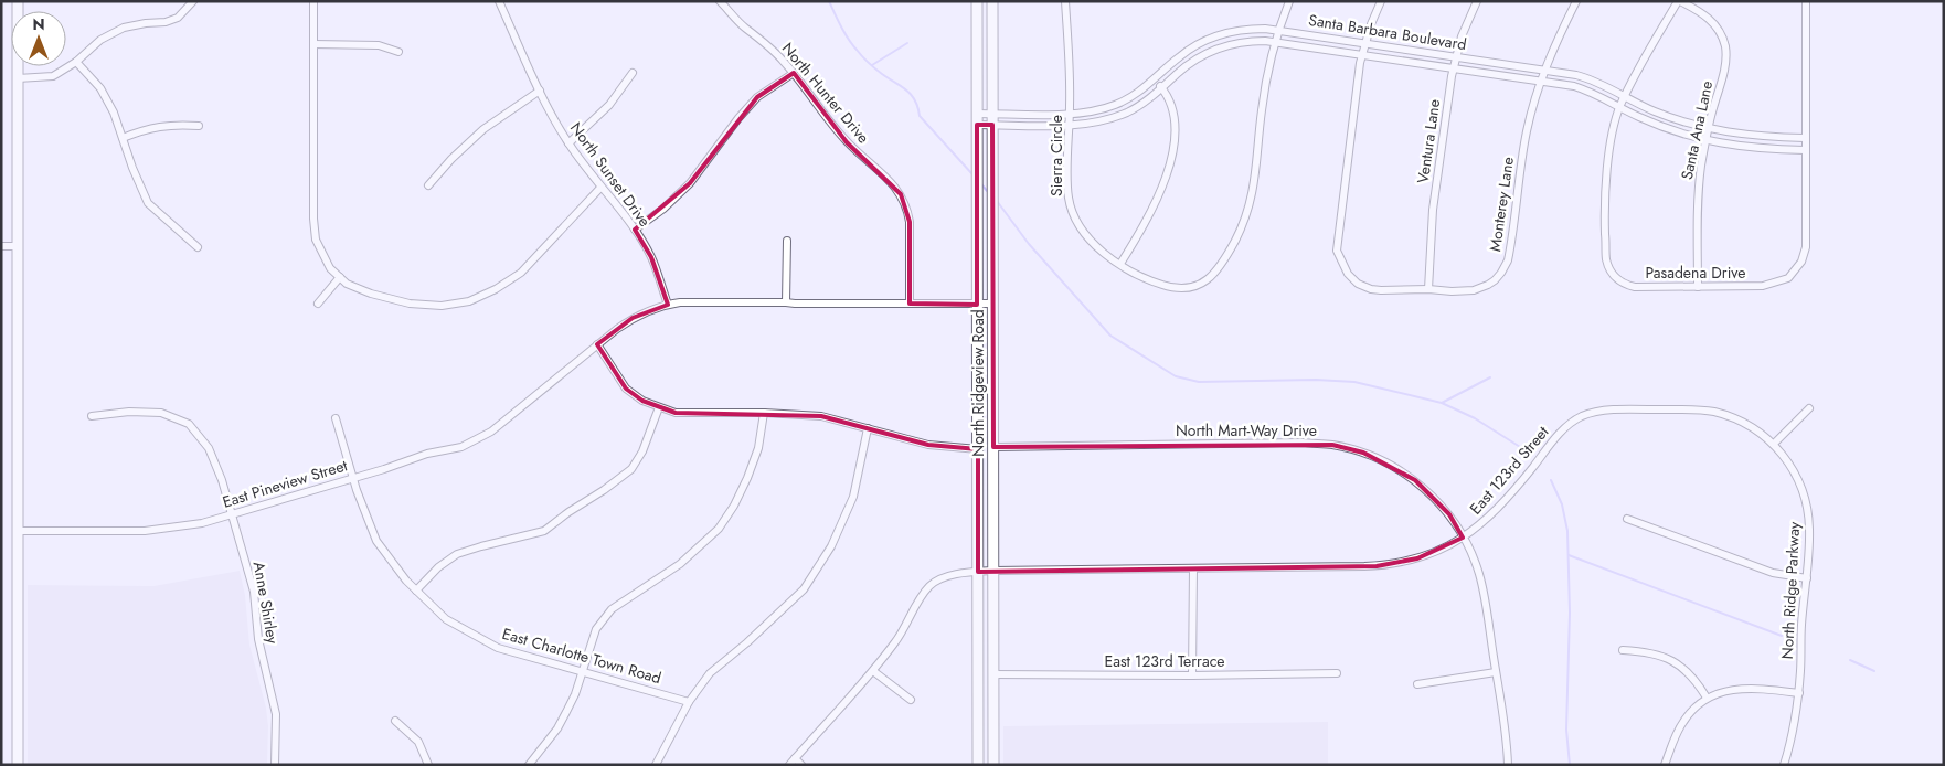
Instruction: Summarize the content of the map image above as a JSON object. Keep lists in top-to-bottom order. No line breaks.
{"streets":{"main road":["North Ridgeview Road"],"street":["Santa Barbara Boulevard","North Hunter Drive","Santa Ana Lane","Ventura Lane","Sierra Circle","North Sunset Drive","Monterey Lane","Pasadena Drive","North Mart-Way Drive","East 123rd Street","East Pineview Street","North Ridge Parkway","Anne Shirley","East Charlotte Town Road","East 123rd Terrace"]},"crossings":[["Santa Barbara Boulevard","Santa Ana Lane"],["Santa Barbara Boulevard","Ventura Lane"],["Santa Barbara Boulevard","Sierra Circle"],["Santa Barbara Boulevard","Monterey Lane"],["Santa Barbara Boulevard","Pasadena Drive"],["Santa Barbara Boulevard","North Ridgeview Road"],["Santa Ana Lane","Pasadena Drive"],["Ventura Lane","Monterey Lane"],["North Sunset Drive","East Pineview Street"],["North Ridgeview Road","North Mart-Way Drive"],["North Ridgeview Road","East 123rd Street"],["North Ridgeview Road","East 123rd Terrace"],["North Mart-Way Drive","East 123rd Street"],["East 123rd Street","North Ridge Parkway"],["East Pineview Street","Anne Shirley"],["East Pineview Street","East Charlotte Town Road"]],"north":"top"}
